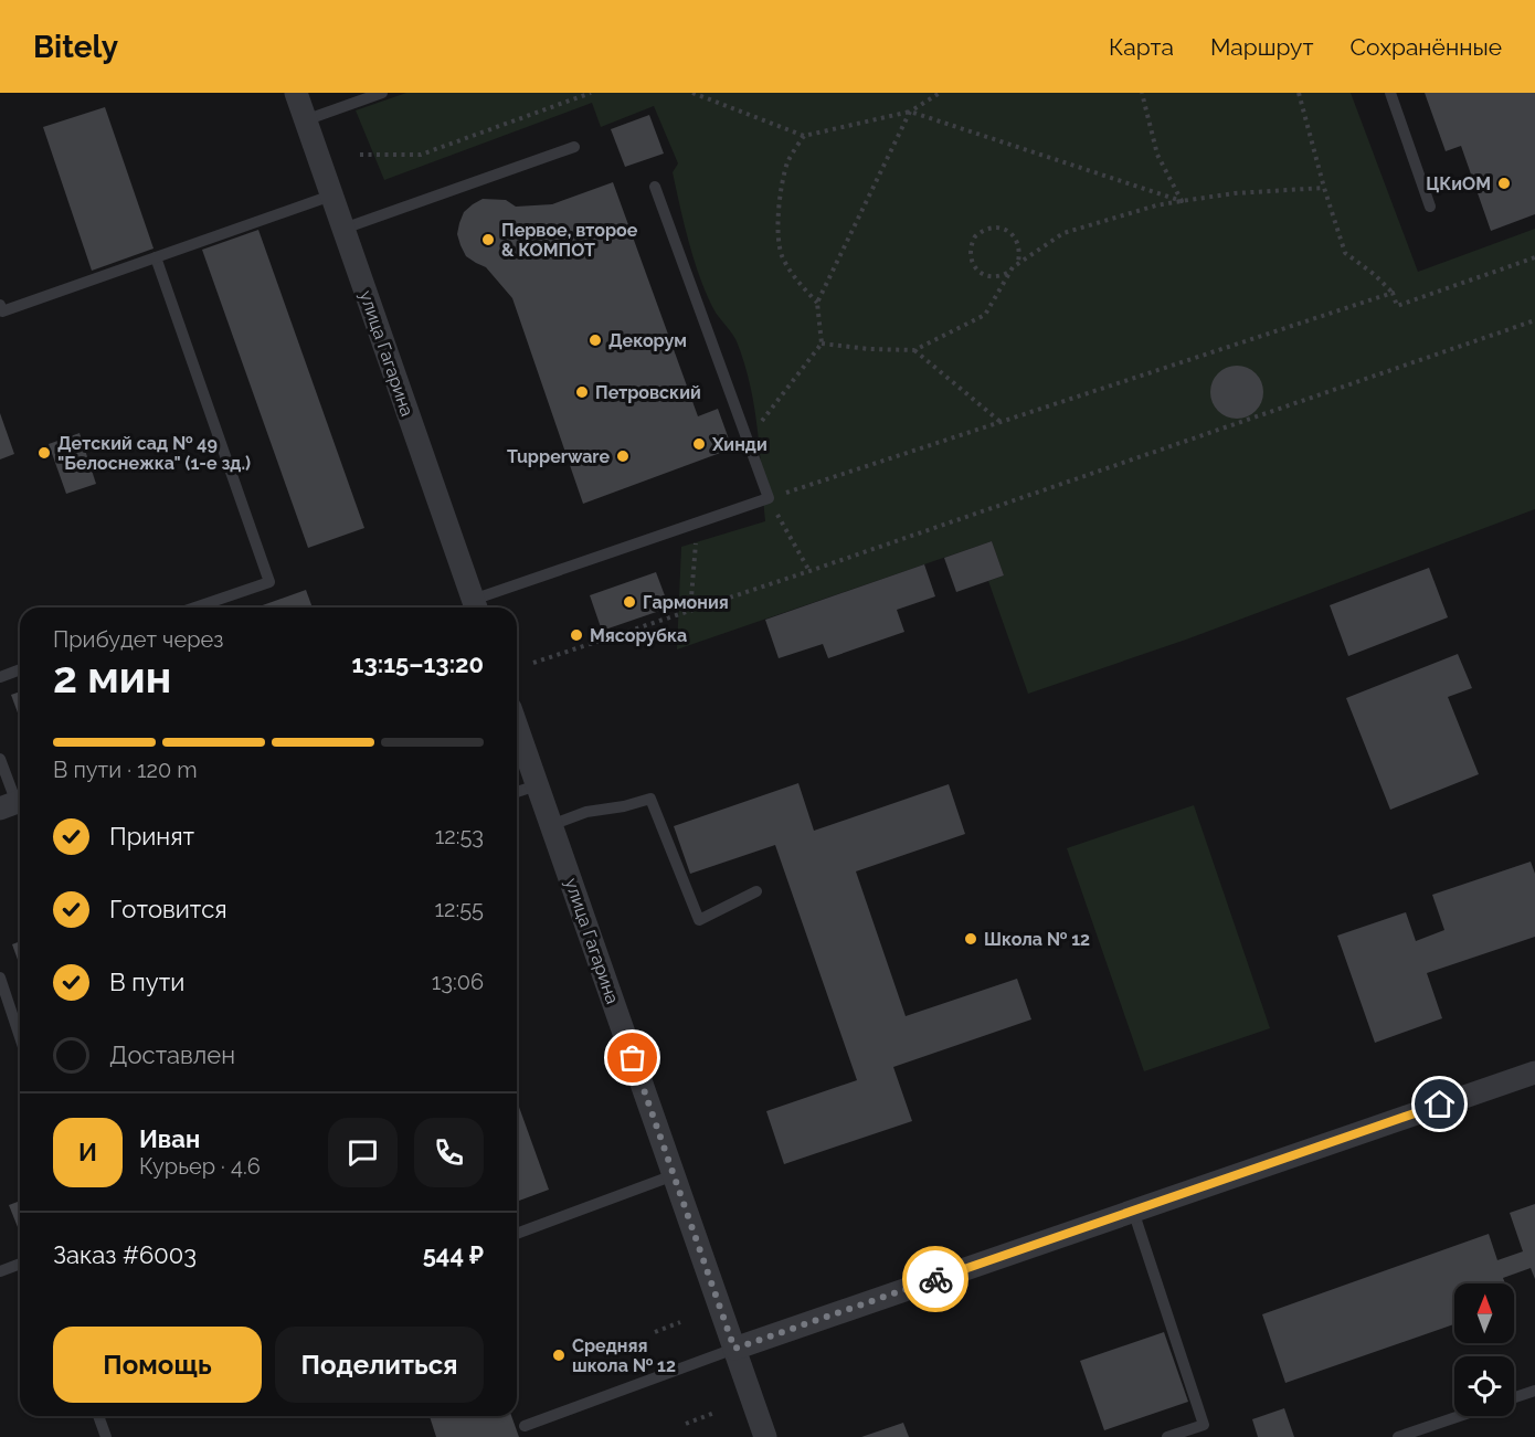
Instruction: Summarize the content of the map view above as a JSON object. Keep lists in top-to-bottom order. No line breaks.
{"streets":{"street":["улица Гагарина"]},"places":["ЦКиОМ","Первое, второе & КОМПОТ","Декорум","Петровский","Хинди","Детский сад № 49 \"Белоснежка\" (1-е зд.)","Tupperware","Гармония","Мясорубка","Школа № 12","Средняя школа № 12"],"north":"top","page":{"header":"Bitely","nav":["Карта","Маршрут","Сохранённые"],"heading":["2 мин","Прибудет через","13:15–13:20"],"panel":["Иван","Курьер · 4.6","Заказ #6003","544 ₽"],"bar":"В пути · 120 m","list":[["Принят","12:53"],["Готовится","12:55"],["В пути","13:06"],"Доставлен"],"round":"И","buttons":["Помощь","Поделиться"]}}
